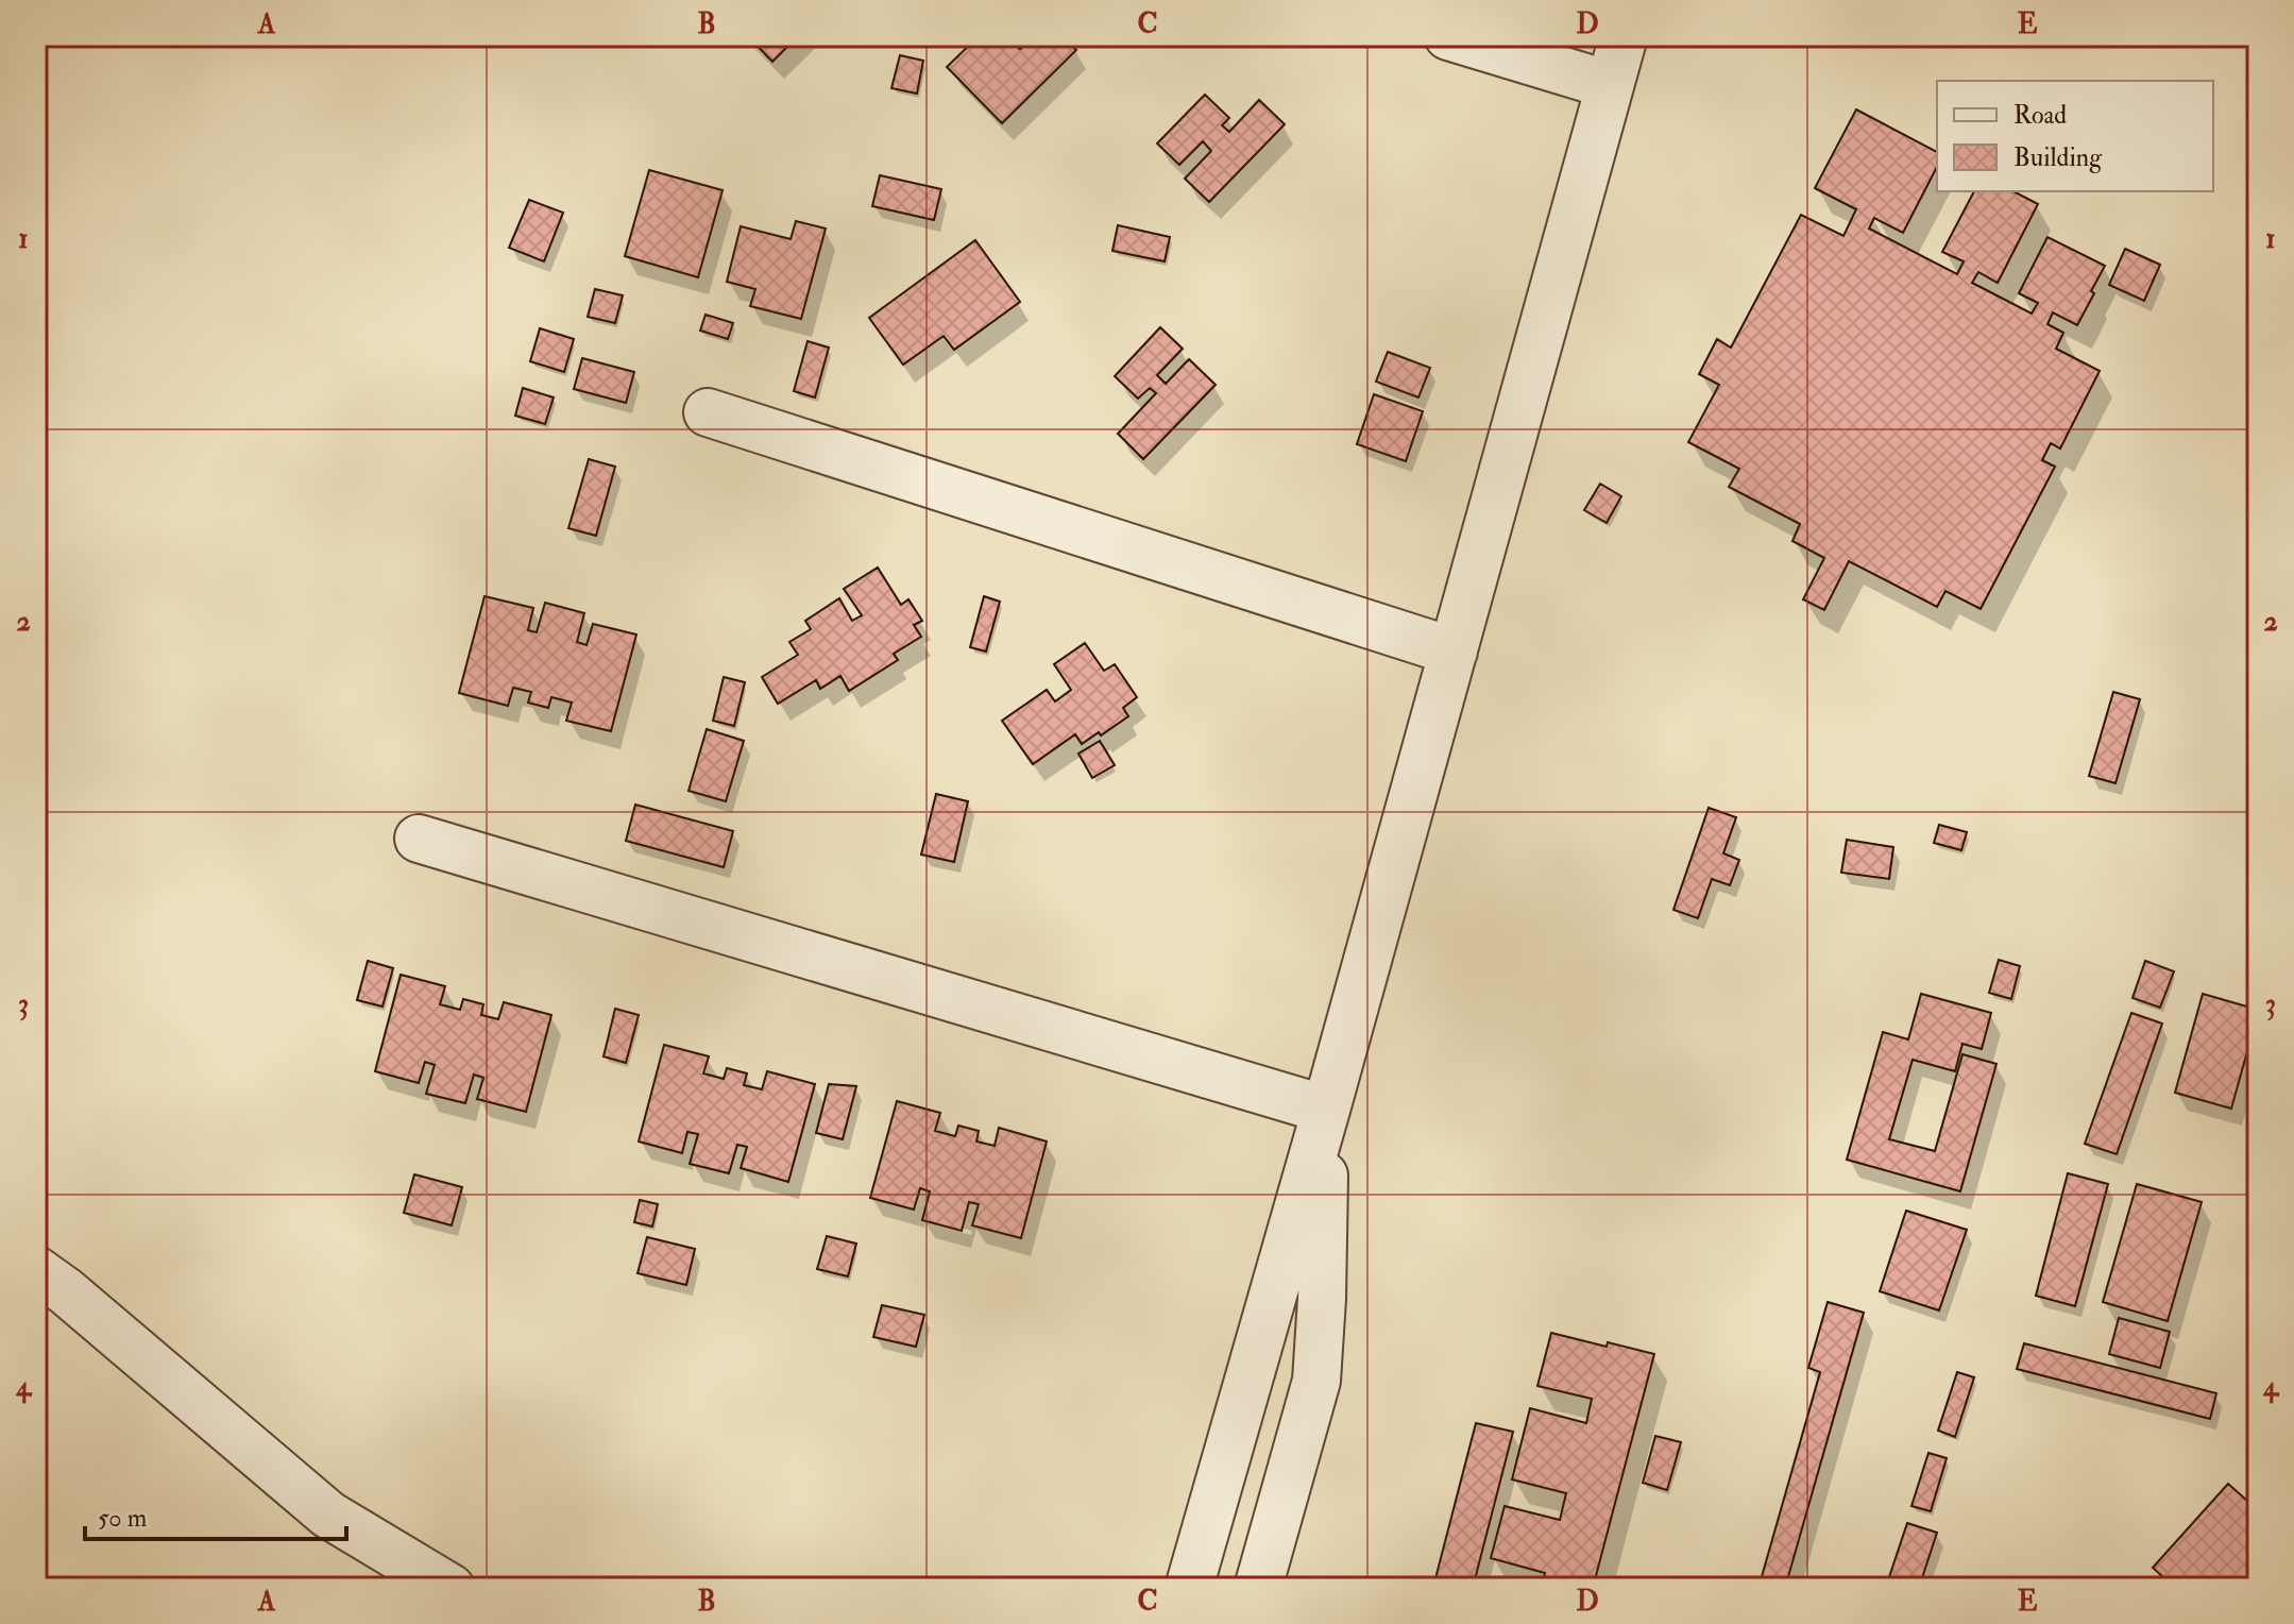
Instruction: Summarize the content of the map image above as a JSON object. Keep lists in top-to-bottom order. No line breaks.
{"legend":["Road","Building"],"scale_bar":"50 m","grid":{"columns":["A","B","C","D","E"],"rows":["1","2","3","4"]}}
